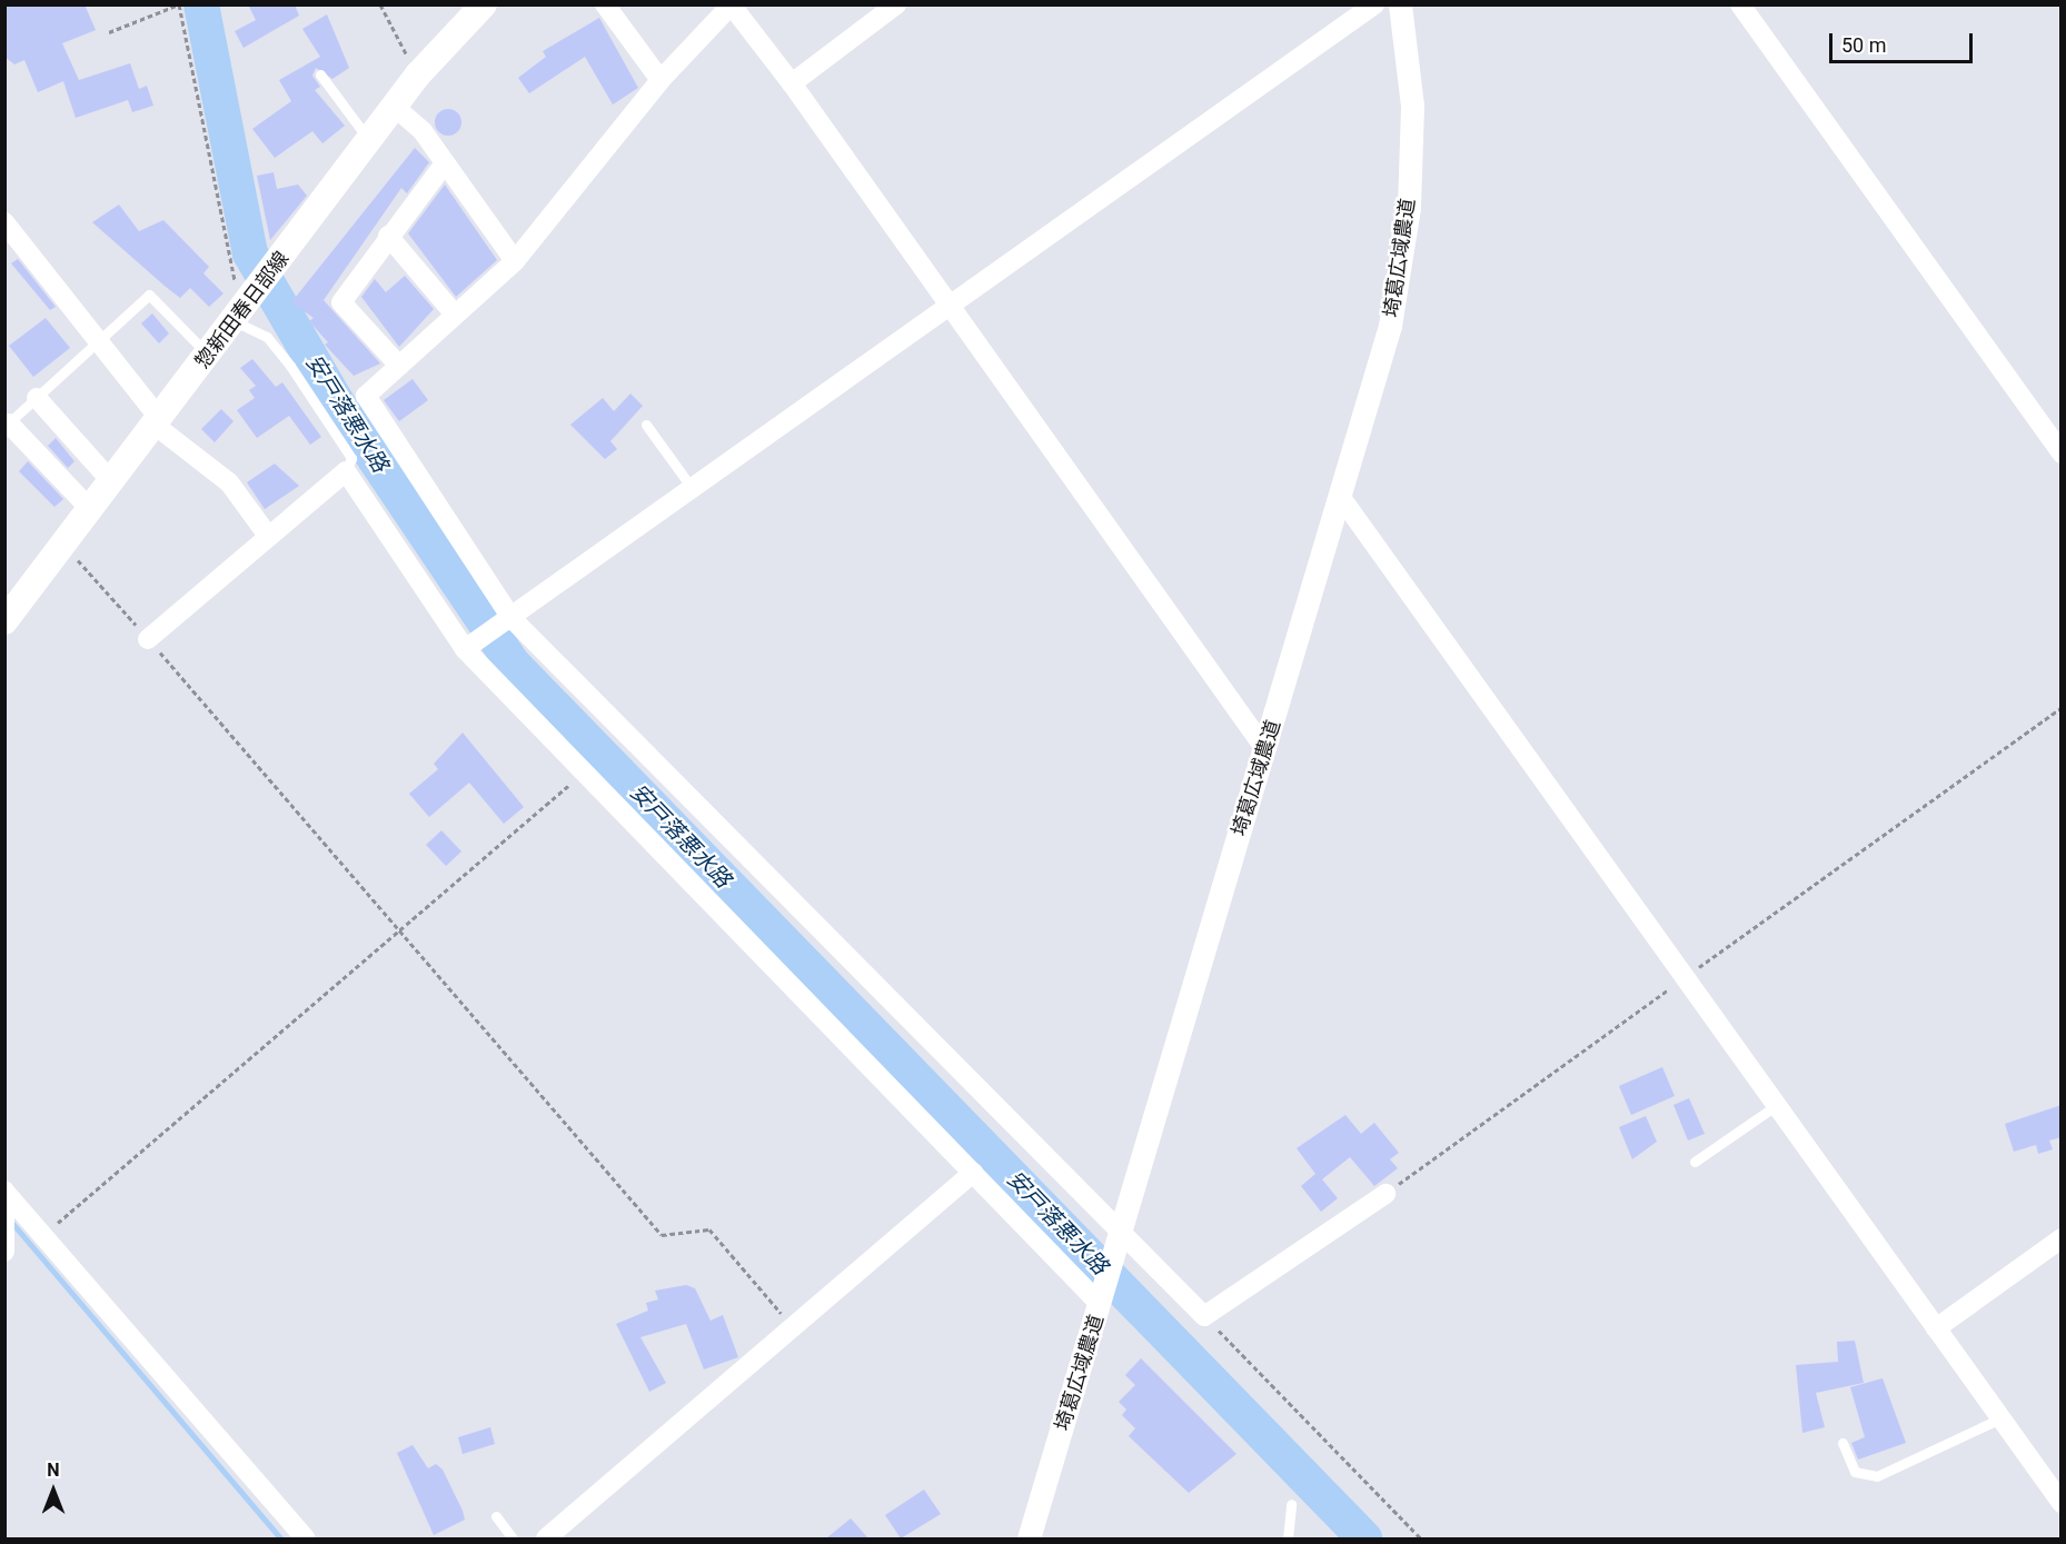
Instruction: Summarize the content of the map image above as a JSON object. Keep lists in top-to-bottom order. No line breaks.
{"streets":{"main road":["惣新田春日部線"],"street":["埼葛広域農道"]},"water":["安戸落悪水路"],"scale_bar":"50 m","north":"top"}
